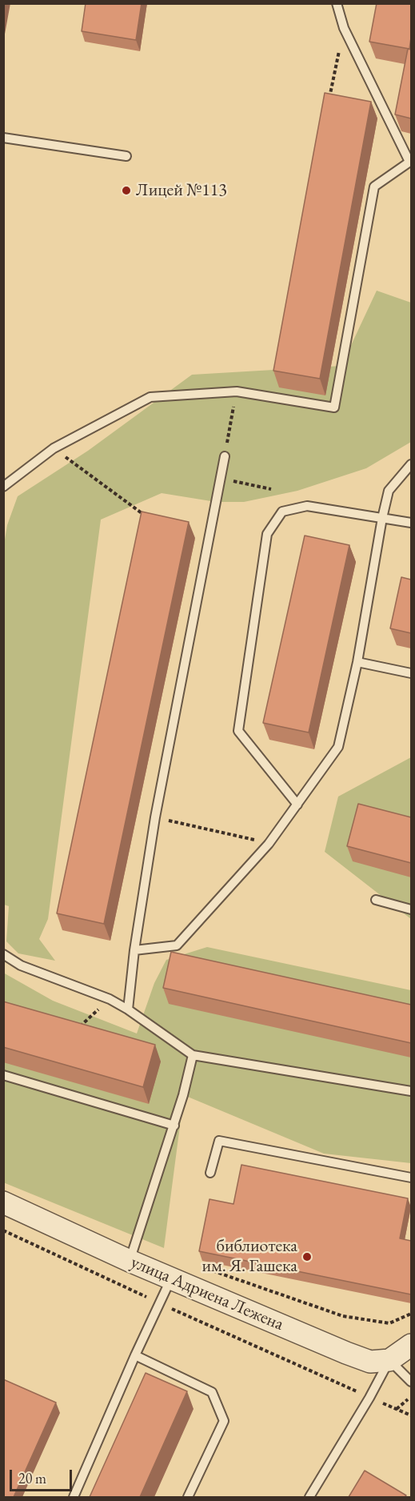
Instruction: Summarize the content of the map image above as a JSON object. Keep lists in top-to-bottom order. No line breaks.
{"streets":{"street":["улица Адриена Лежена"]},"places":["Лицей №113","библиотека им. Я. Гашека"],"scale_bar":"20 m"}
